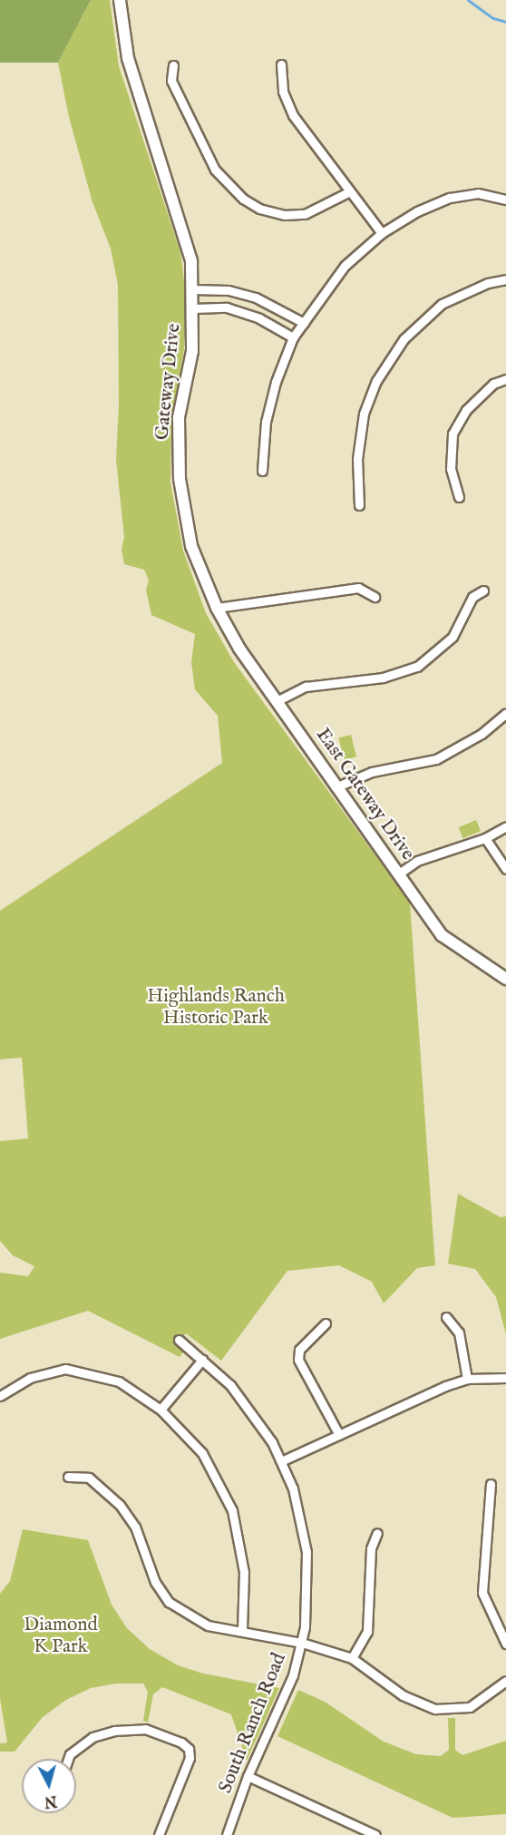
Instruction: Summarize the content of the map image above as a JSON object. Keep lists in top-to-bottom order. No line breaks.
{"streets":{"street":["Gateway Drive","East Gateway Drive","South Ranch Road"]},"crossings":[["Gateway Drive","East Gateway Drive"]],"parks":["Highlands Ranch Historic Park","Diamond K Park"],"north":"bottom"}
